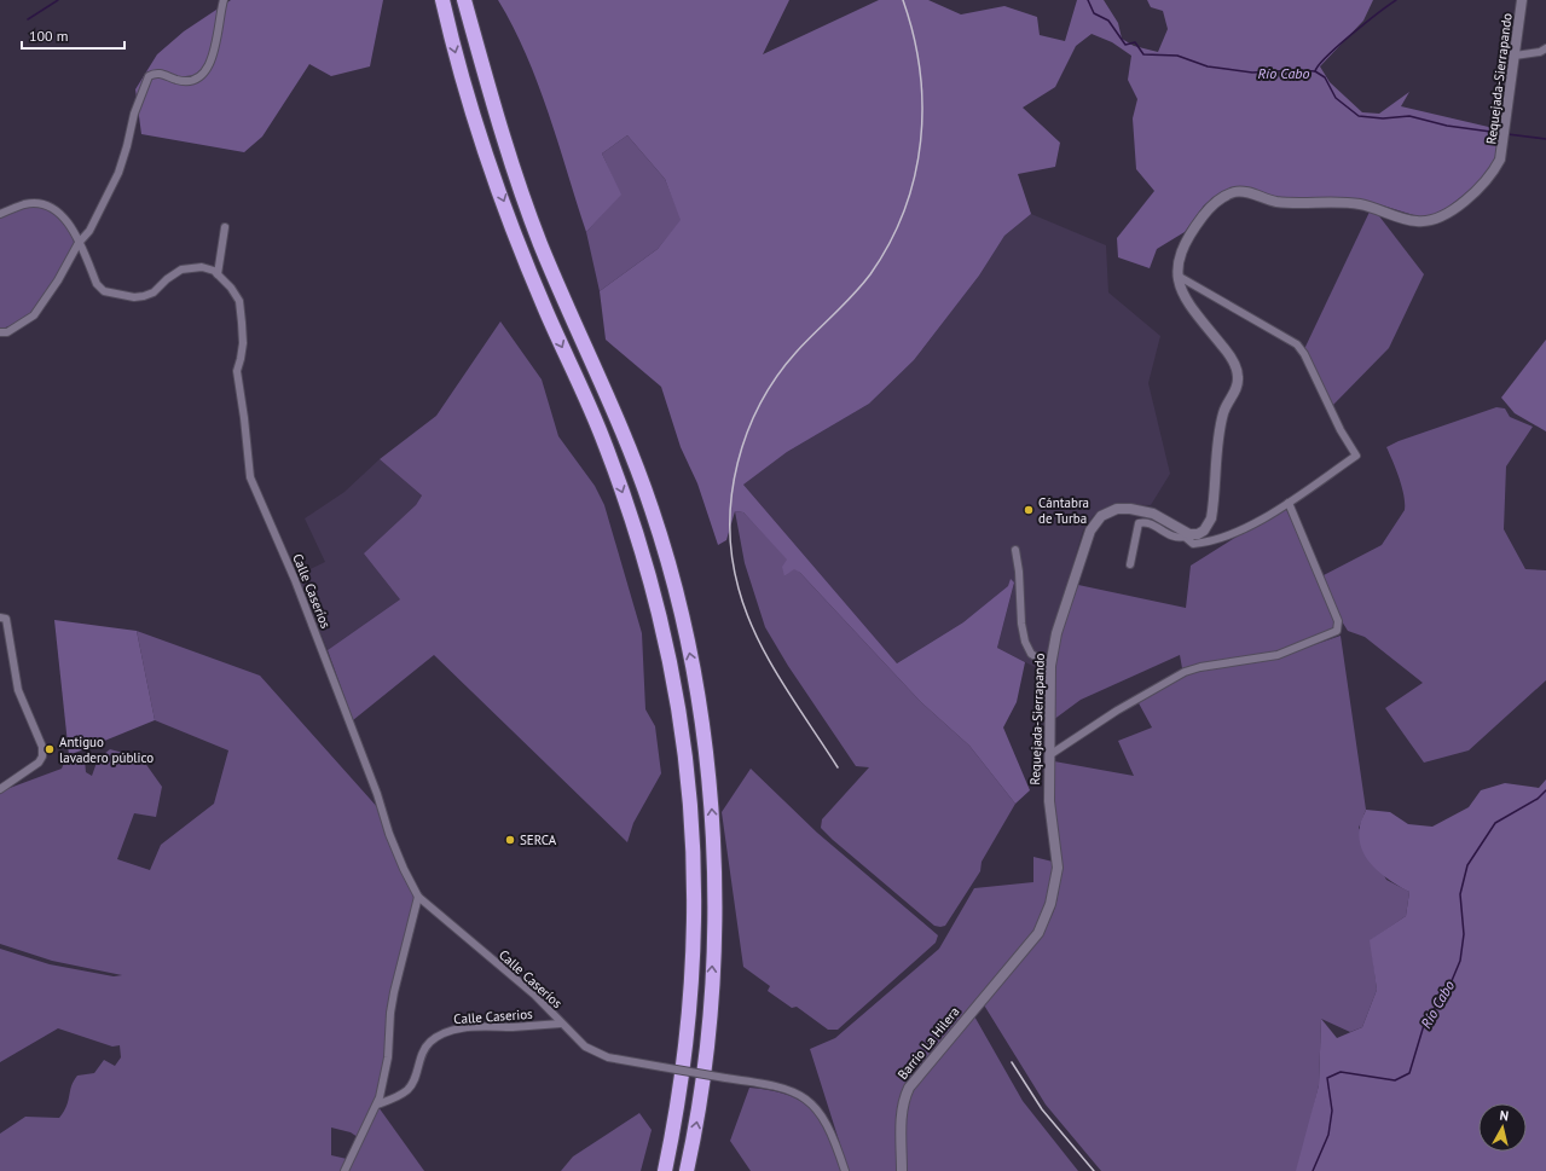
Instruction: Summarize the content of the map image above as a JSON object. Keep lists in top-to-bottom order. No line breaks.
{"streets":{"street":["Requejada-Sierrapando","Calle Caseríos","Calle Caserios","Barrio La Hilera"]},"crossings":[["Requejada-Sierrapando","Barrio La Hilera"],["Calle Caseríos","Calle Caserios"]],"water":["Río Cabo"],"places":["Cántabra de Turba","Antiguo lavadero público","SERCA"],"scale_bar":"100 m","north":"top"}
